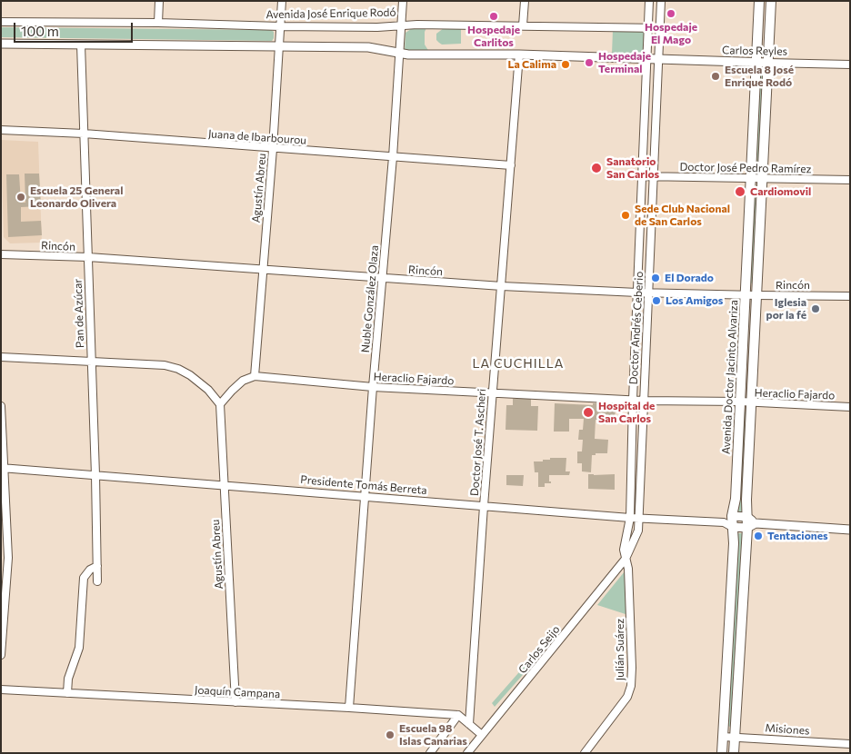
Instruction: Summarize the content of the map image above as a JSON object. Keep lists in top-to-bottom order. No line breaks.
{"streets":{"main road":["Avenida Doctor Jacinto Alvariza"],"street":["Avenida José Enrique Rodó","Carlos Reyles","Juana de Ibarbourou","Doctor José Pedro Ramírez","Agustín Abreu","Rincón","Nuble González Olaza","Pan de Azúcar","Doctor Andrés Ceberio","Heraclio Fajardo","Doctor José T. Ascheri","Presidente Tomás Berreta","Carlos Seijo","Julián Suárez","Joaquín Campana","Misiones"]},"crossings":[["Avenida José Enrique Rodó","Agustín Abreu"],["Avenida José Enrique Rodó","Nuble González Olaza"],["Avenida José Enrique Rodó","Doctor Andrés Ceberio"],["Carlos Reyles","Doctor Andrés Ceberio"],["Carlos Reyles","Avenida Doctor Jacinto Alvariza"],["Juana de Ibarbourou","Agustín Abreu"],["Juana de Ibarbourou","Nuble González Olaza"],["Juana de Ibarbourou","Pan de Azúcar"],["Juana de Ibarbourou","Doctor José T. Ascheri"],["Doctor José Pedro Ramírez","Doctor Andrés Ceberio"],["Doctor José Pedro Ramírez","Avenida Doctor Jacinto Alvariza"],["Agustín Abreu","Rincón"],["Agustín Abreu","Heraclio Fajardo"],["Agustín Abreu","Presidente Tomás Berreta"],["Agustín Abreu","Joaquín Campana"],["Rincón","Nuble González Olaza"],["Rincón","Pan de Azúcar"],["Rincón","Doctor Andrés Ceberio"],["Rincón","Avenida Doctor Jacinto Alvariza"],["Rincón","Doctor José T. Ascheri"],["Nuble González Olaza","Heraclio Fajardo"],["Nuble González Olaza","Presidente Tomás Berreta"],["Nuble González Olaza","Joaquín Campana"],["Pan de Azúcar","Presidente Tomás Berreta"],["Doctor Andrés Ceberio","Heraclio Fajardo"],["Doctor Andrés Ceberio","Presidente Tomás Berreta"],["Doctor Andrés Ceberio","Carlos Seijo"],["Doctor Andrés Ceberio","Julián Suárez"],["Avenida Doctor Jacinto Alvariza","Heraclio Fajardo"],["Avenida Doctor Jacinto Alvariza","Presidente Tomás Berreta"],["Avenida Doctor Jacinto Alvariza","Misiones"],["Heraclio Fajardo","Doctor José T. Ascheri"],["Doctor José T. Ascheri","Presidente Tomás Berreta"],["Carlos Seijo","Julián Suárez"]],"districts":["LA CUCHILLA"],"places":["Hospedaje El Mago","Hospedaje Carlitos","Hospedaje Terminal","La Calima","Escuela 8 José Enrique Rodó","Sanatorio San Carlos","Cardiomovil","Escuela 25 General Leonardo Olivera","Sede Club Nacional de San Carlos","El Dorado","Los Amigos","Iglesia por la fé","Hospital de San Carlos","Tentaciones","Escuela 98 Islas Canarias"],"scale_bar":"100 m"}
